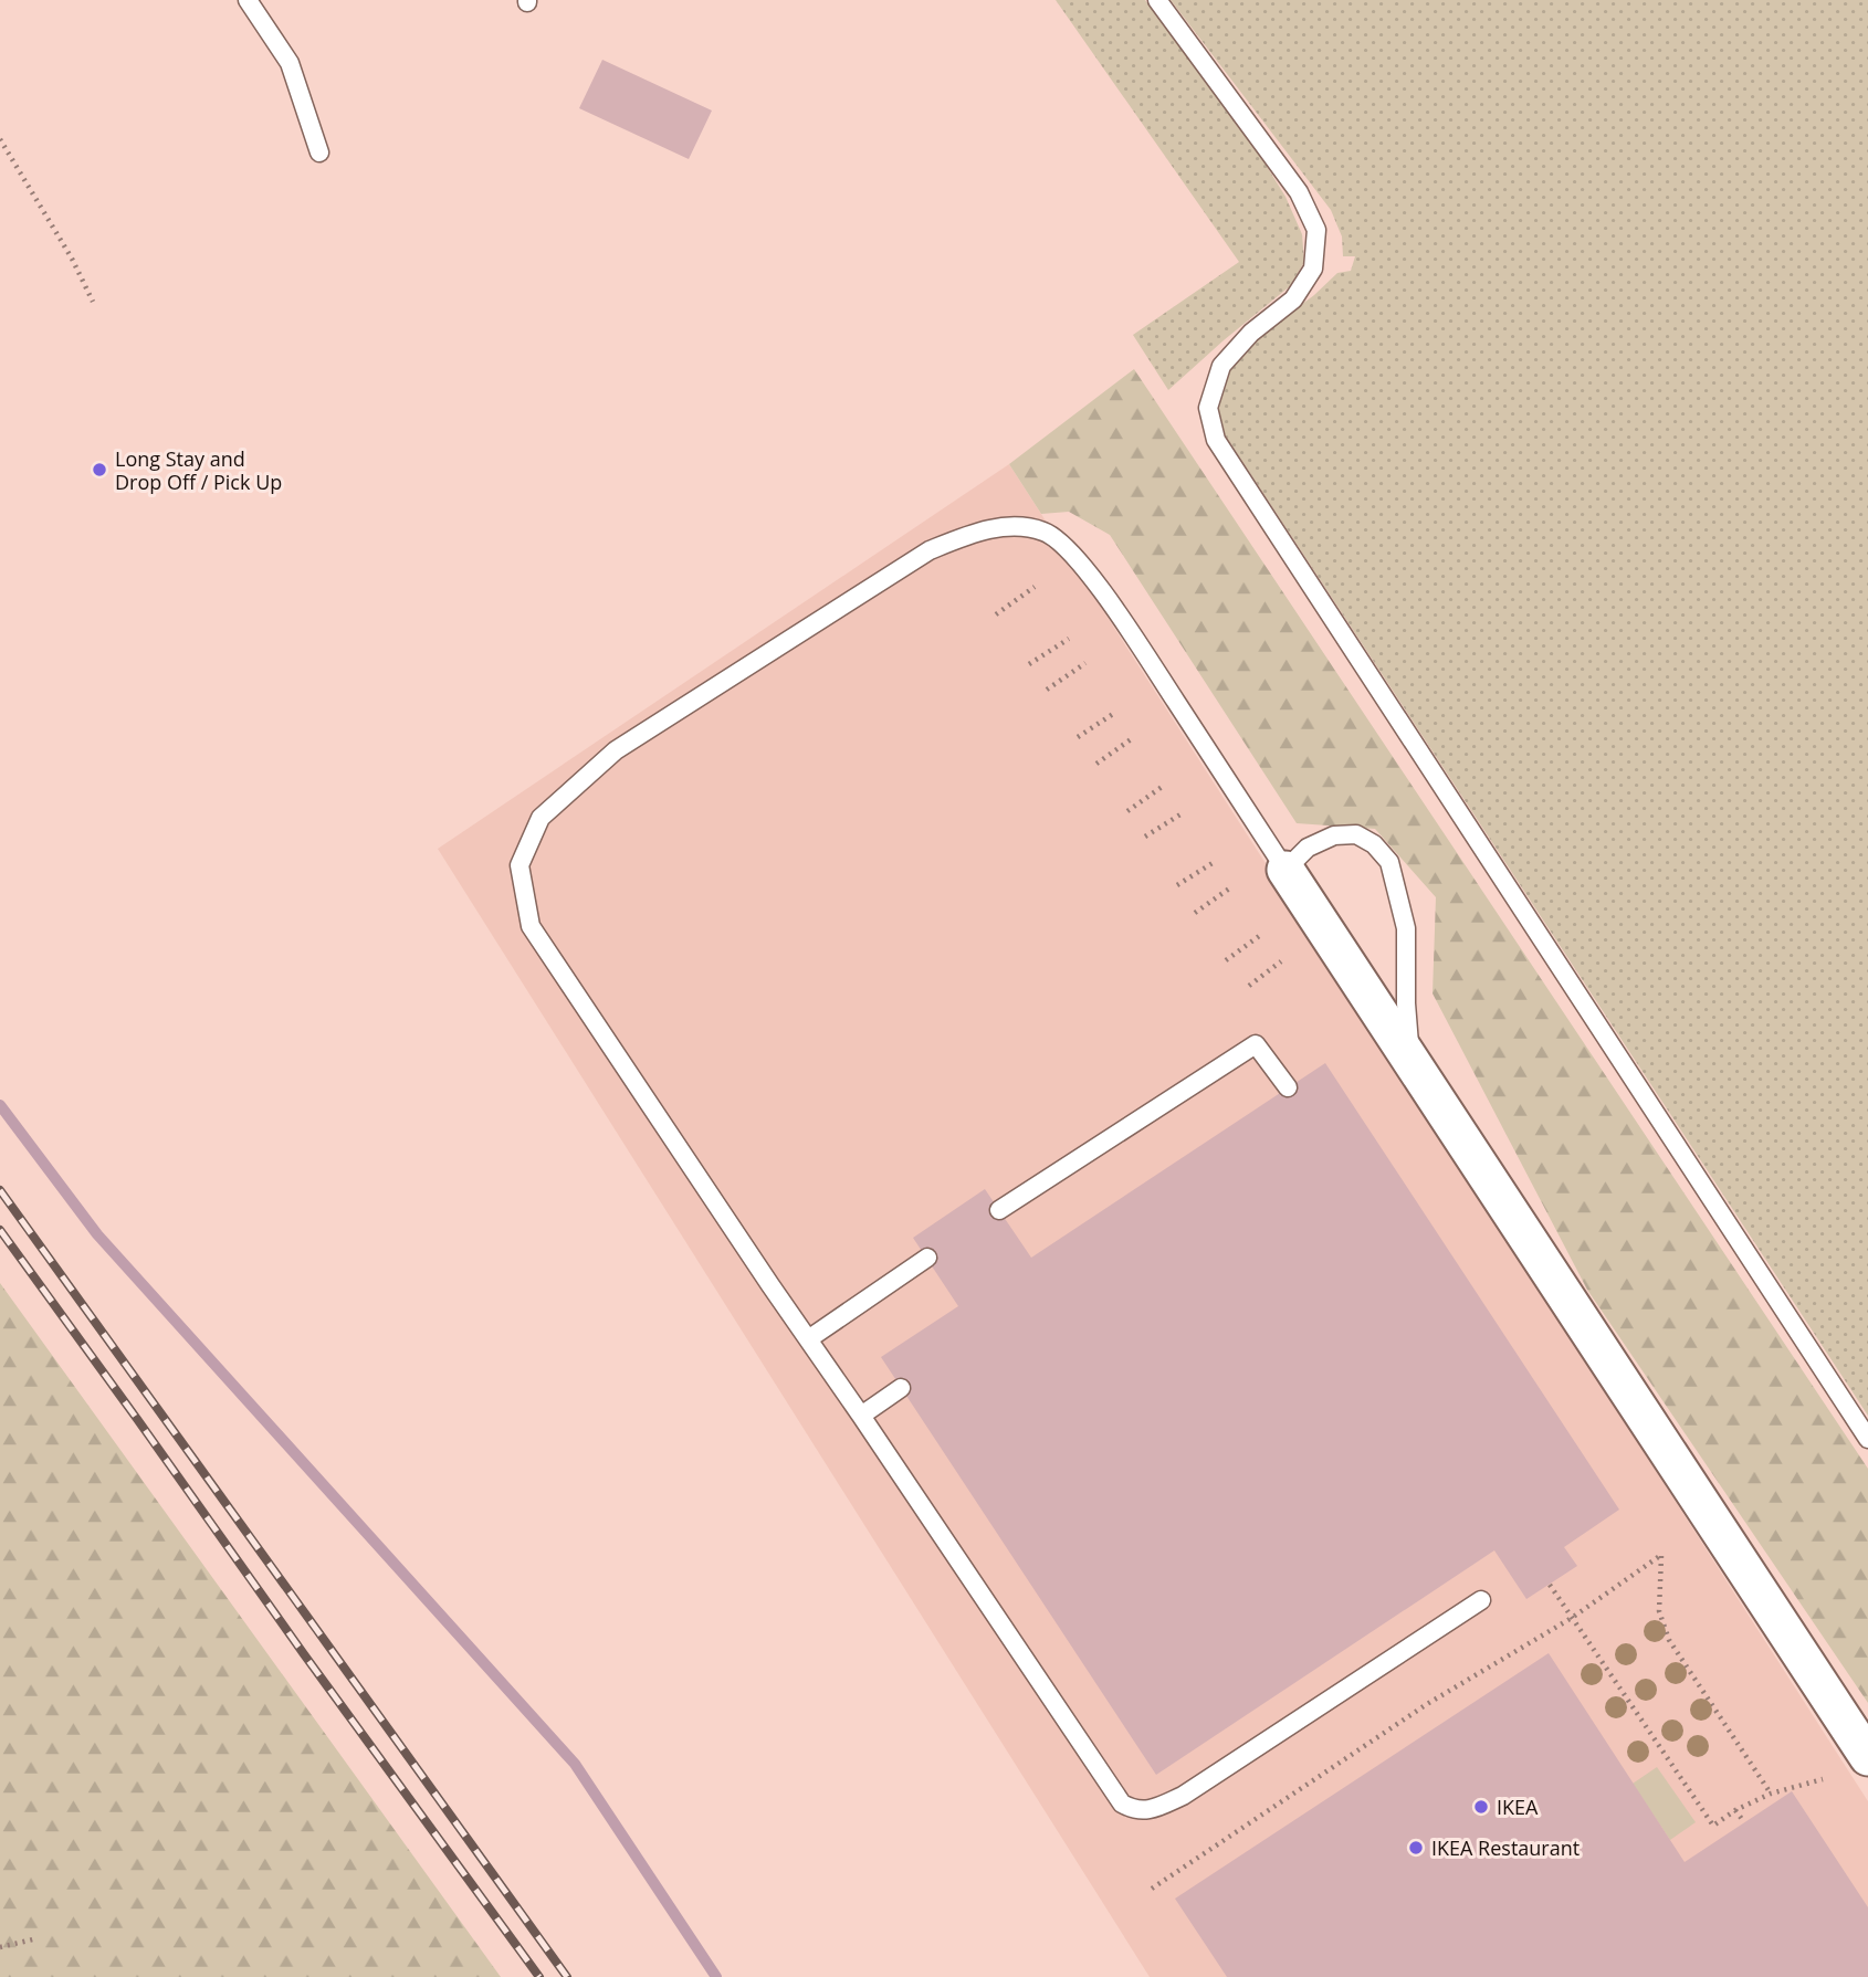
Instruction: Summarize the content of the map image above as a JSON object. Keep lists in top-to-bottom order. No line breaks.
{"places":["Long Stay and Drop Off / Pick Up","IKEA","IKEA Restaurant"]}
